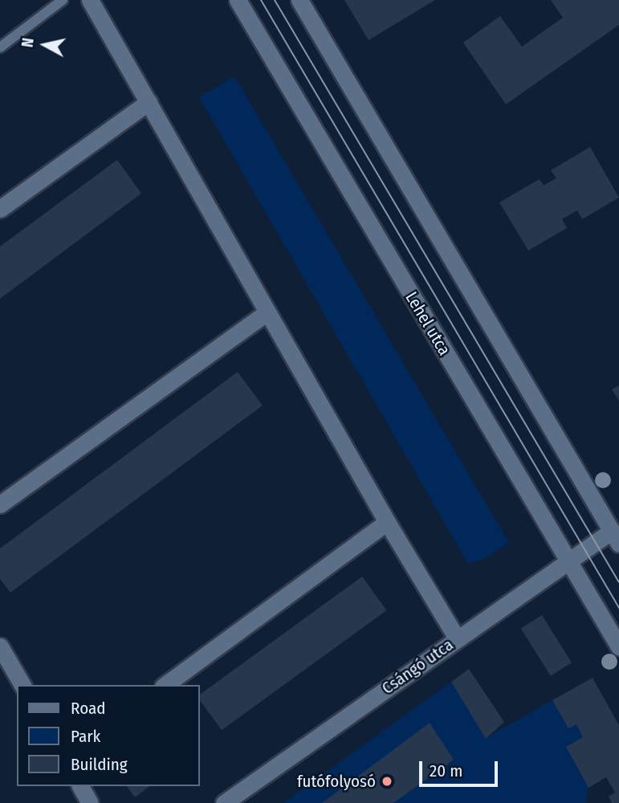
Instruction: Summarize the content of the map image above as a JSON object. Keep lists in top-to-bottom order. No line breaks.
{"streets":{"street":["Lehel utca","Csángó utca"]},"crossings":[["Lehel utca","Csángó utca"]],"places":["futófolyosó"],"legend":["Road","Park","Building"],"scale_bar":"20 m","north":"left"}
